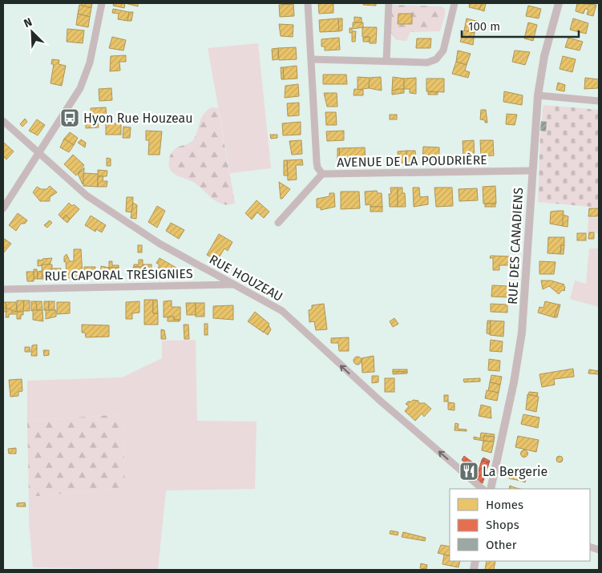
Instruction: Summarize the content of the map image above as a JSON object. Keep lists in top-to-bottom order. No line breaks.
{"streets":{"street":["AVENUE DE LA POUDRIÈRE","RUE DES CANADIENS","RUE CAPORAL TRÉSIGNIES","RUE HOUZEAU"]},"crossings":[["AVENUE DE LA POUDRIÈRE","RUE DES CANADIENS"],["RUE CAPORAL TRÉSIGNIES","RUE HOUZEAU"]],"one_way":["RUE HOUZEAU"],"places":{"bus stop":["Hyon Rue Houzeau"],"restaurant":["La Bergerie"]},"legend":["Homes","Shops","Other"],"scale_bar":"100 m","north":"top left"}
